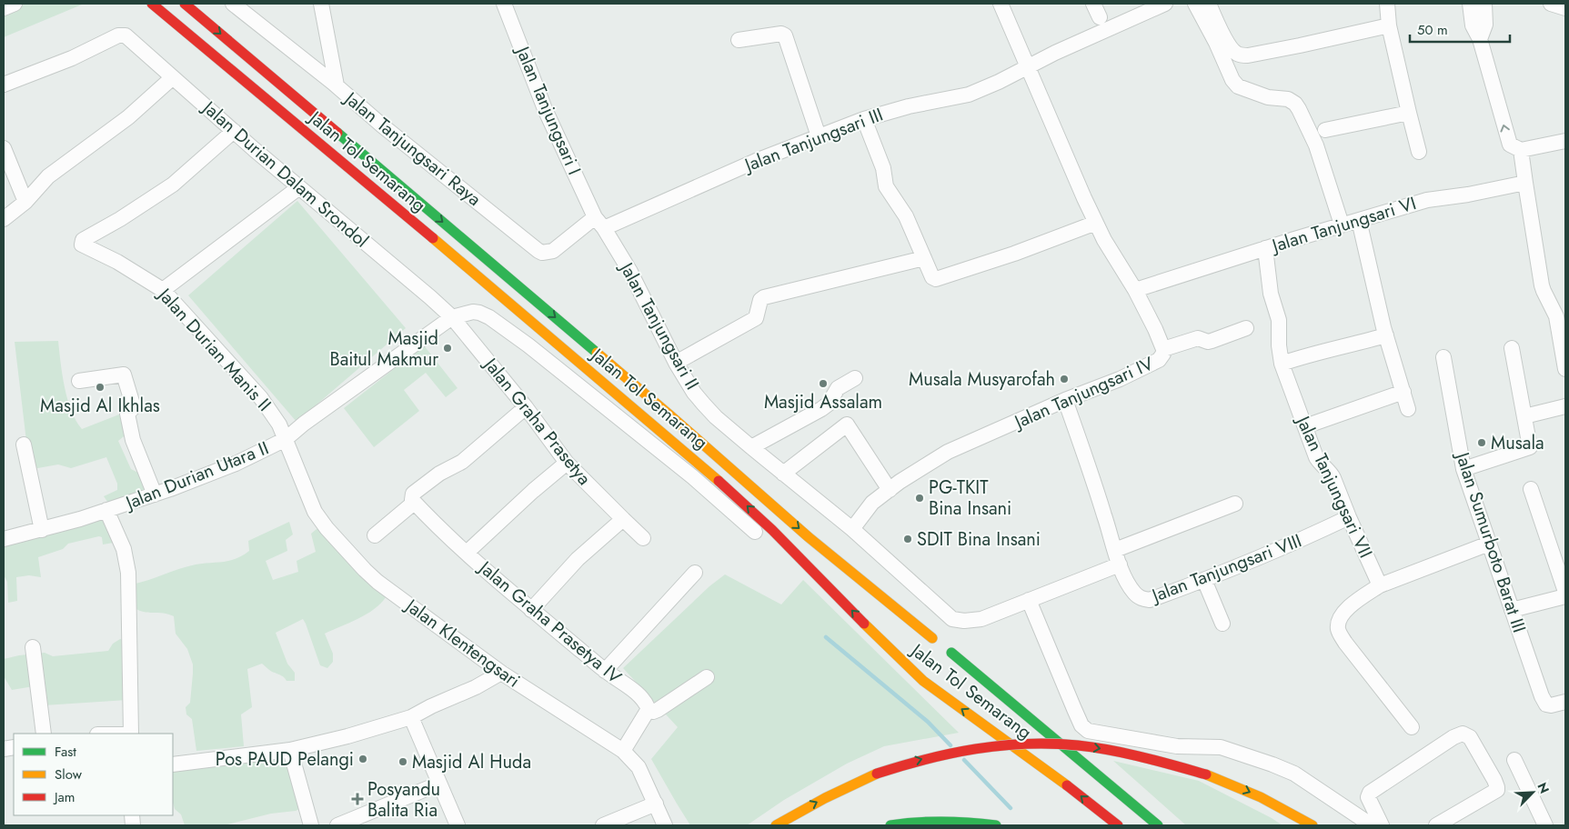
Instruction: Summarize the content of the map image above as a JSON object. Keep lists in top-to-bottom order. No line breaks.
{"streets":{"highway":["Jalan Tol Semarang"],"street":["Jalan Tanjungsari I","Jalan Tanjungsari III","Jalan Tanjungsari Raya","Jalan Durian Dalam Srondol","Jalan Tanjungsari VI","Jalan Tanjungsari II","Jalan Durian Manis II","Jalan Tanjungsari IV","Jalan Graha Prasetya","Jalan Durian Utara II","Jalan Tanjungsari VII","Jalan Sumurboto Barat III","Jalan Tanjungsari VIII","Jalan Graha Prasetya IV","Jalan Klentengsari"]},"crossings":[["Jalan Tanjungsari I","Jalan Tanjungsari III"],["Jalan Tanjungsari I","Jalan Tanjungsari Raya"],["Jalan Tanjungsari I","Jalan Tanjungsari II"],["Jalan Tanjungsari III","Jalan Tanjungsari Raya"],["Jalan Tanjungsari III","Jalan Tanjungsari II"],["Jalan Tanjungsari III","Jalan Tanjungsari IV"],["Jalan Tanjungsari Raya","Jalan Tanjungsari II"],["Jalan Durian Dalam Srondol","Jalan Durian Manis II"],["Jalan Durian Dalam Srondol","Jalan Graha Prasetya"],["Jalan Durian Dalam Srondol","Jalan Durian Utara II"],["Jalan Tanjungsari VI","Jalan Tanjungsari IV"],["Jalan Tanjungsari VI","Jalan Tanjungsari VII"],["Jalan Tanjungsari II","Jalan Tanjungsari IV"],["Jalan Durian Manis II","Jalan Durian Utara II"],["Jalan Durian Manis II","Jalan Klentengsari"],["Jalan Tanjungsari IV","Jalan Tanjungsari VIII"],["Jalan Graha Prasetya","Jalan Durian Utara II"],["Jalan Durian Utara II","Jalan Klentengsari"],["Jalan Tanjungsari VII","Jalan Tanjungsari VIII"]],"places":{"other":["Masjid Baitul Makmur","Musala Musyarofah","Masjid Assalam","Masjid Al Ikhlas","Musala","PG-TKIT Bina Insani","SDIT Bina Insani","Pos PAUD Pelangi","Masjid Al Huda"],"health":["Posyandu Balita Ria"]},"legend":["Fast","Slow","Jam"],"scale_bar":"50 m","north":"top right"}
